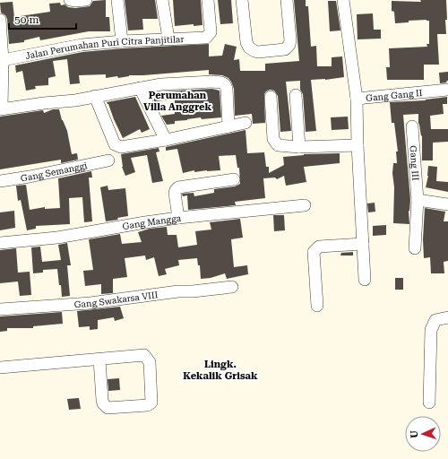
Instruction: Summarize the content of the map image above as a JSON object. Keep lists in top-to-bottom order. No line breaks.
{"streets":{"street":["Jalan Perumahan Puri Citra Panjitilar","Gang Gang II","Gang III","Gang Semanggi","Gang Mangga","Gang Swakarsa VIII"]},"districts":["Perumahan Villa Anggrek","Lingk. Kekalik Grisak"],"scale_bar":"50 m","north":"left"}
